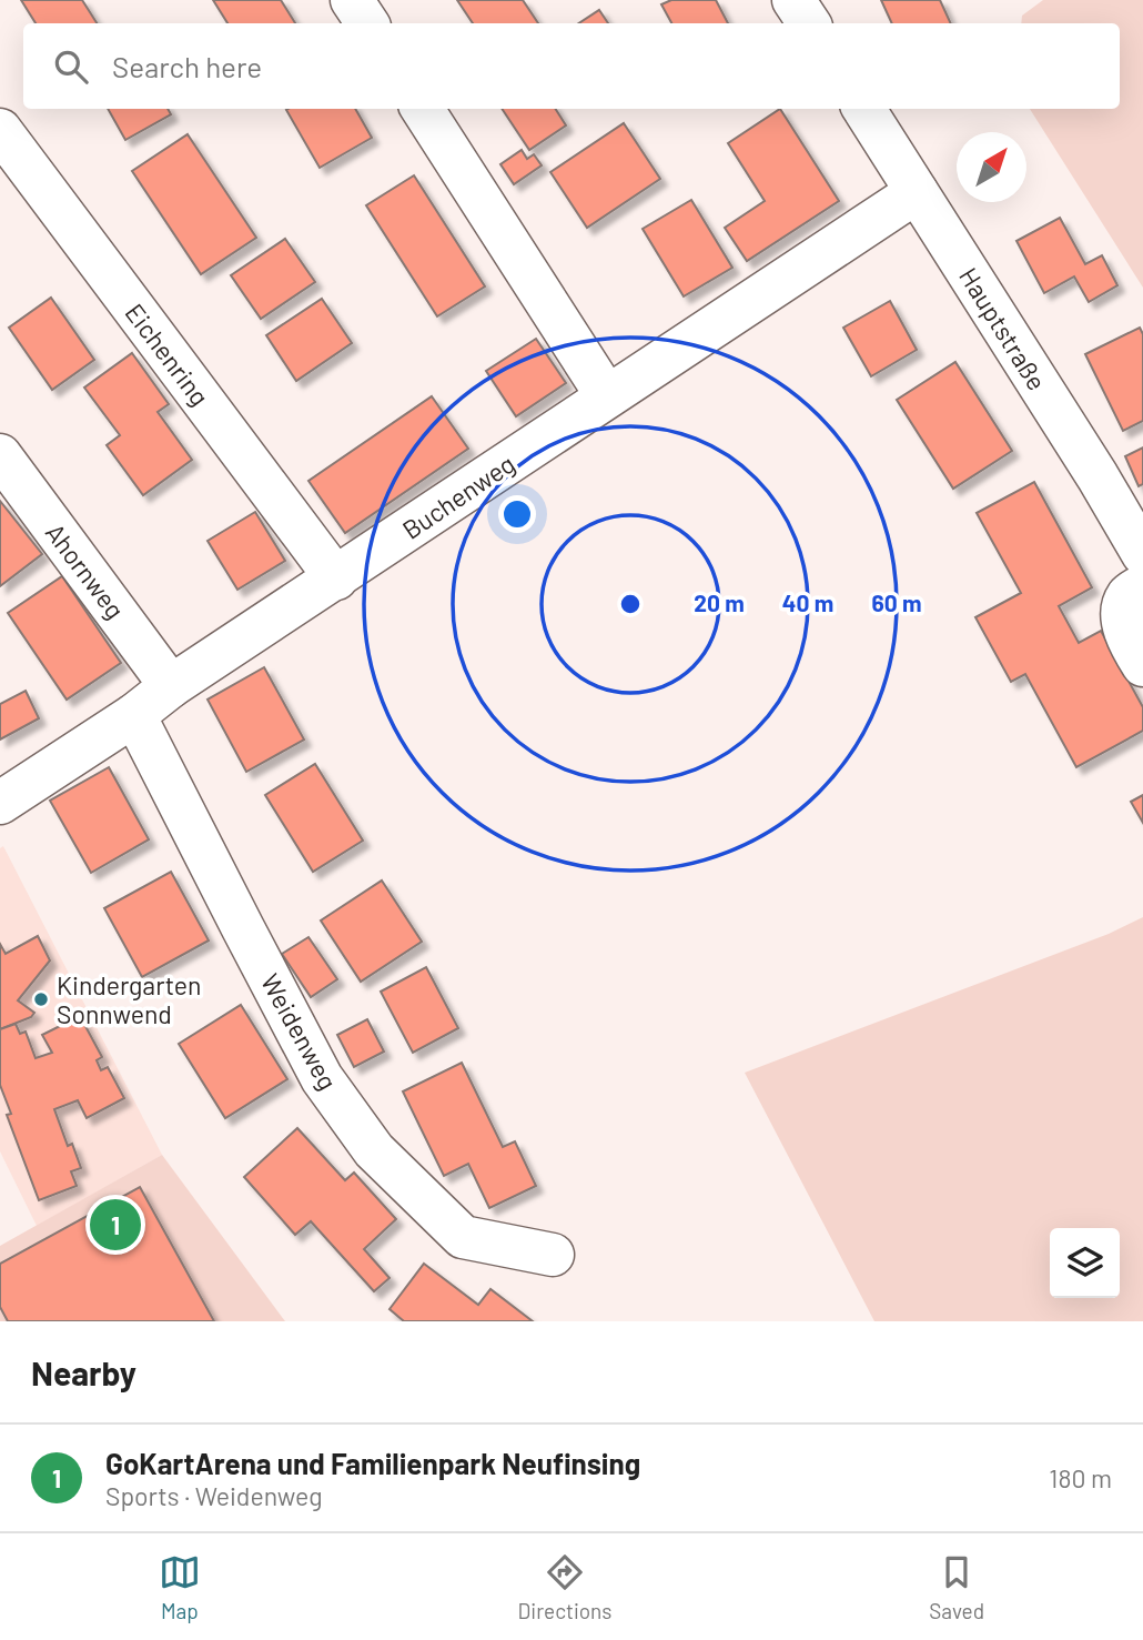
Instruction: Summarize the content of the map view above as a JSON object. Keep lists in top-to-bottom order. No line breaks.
{"streets":{"street":["Hauptstraße","Eichenring","Buchenweg","Ahornweg","Weidenweg"]},"crossings":[["Hauptstraße","Buchenweg"],["Eichenring","Buchenweg"],["Buchenweg","Ahornweg"],["Buchenweg","Weidenweg"]],"places":["Kindergarten Sonnwend"],"north":"top right","page":{"search":"Search here","pins":"1","heading":"Nearby","list":[{"mark":"1","name":"GoKartArena und Familienpark Neufinsing","note":"Sports · Weidenweg","value":"180 m"}],"nav":["Map","Directions","Saved"]},"rings":["20 m","40 m","60 m"]}
